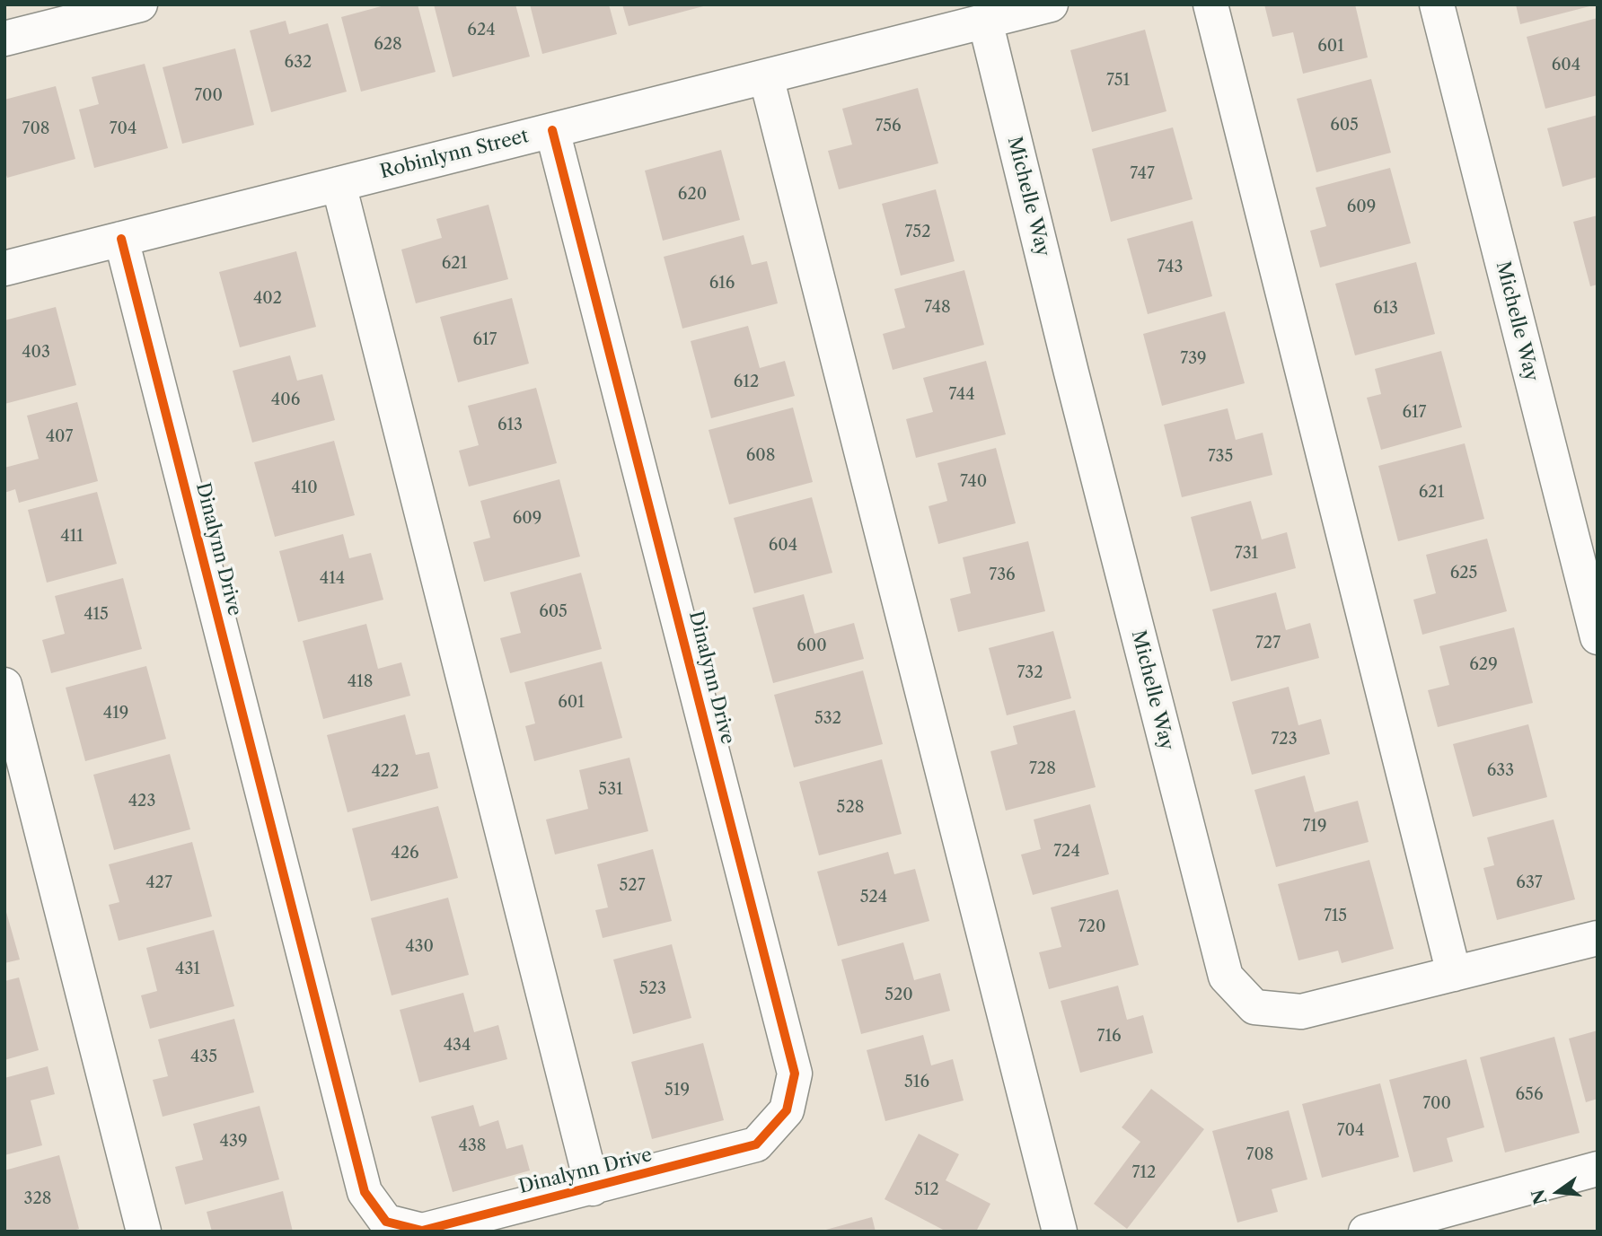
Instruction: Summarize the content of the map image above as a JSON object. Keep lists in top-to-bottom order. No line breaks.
{"streets":{"street":["Robinlynn Street","Michelle Way","Dinalynn Drive"]},"crossings":[["Robinlynn Street","Michelle Way"],["Robinlynn Street","Dinalynn Drive"]],"house_numbers":["624","628","601","632","604","751","700","605","756","708","704","747","620","609","752","621","743","616","402","748","613","617","403","739","612","744","406","617","613","407","608","735","740","410","621","609","411","604","731","625","736","414","605","415","727","600","629","732","418","601","419","532","723","728","633","422","531","423","528","719","724","426","427","637","527","524","715","720","430","431","523","520","716","434","435","516","519","656","700","704","439","438","708","712","512","328"],"north":"left"}
